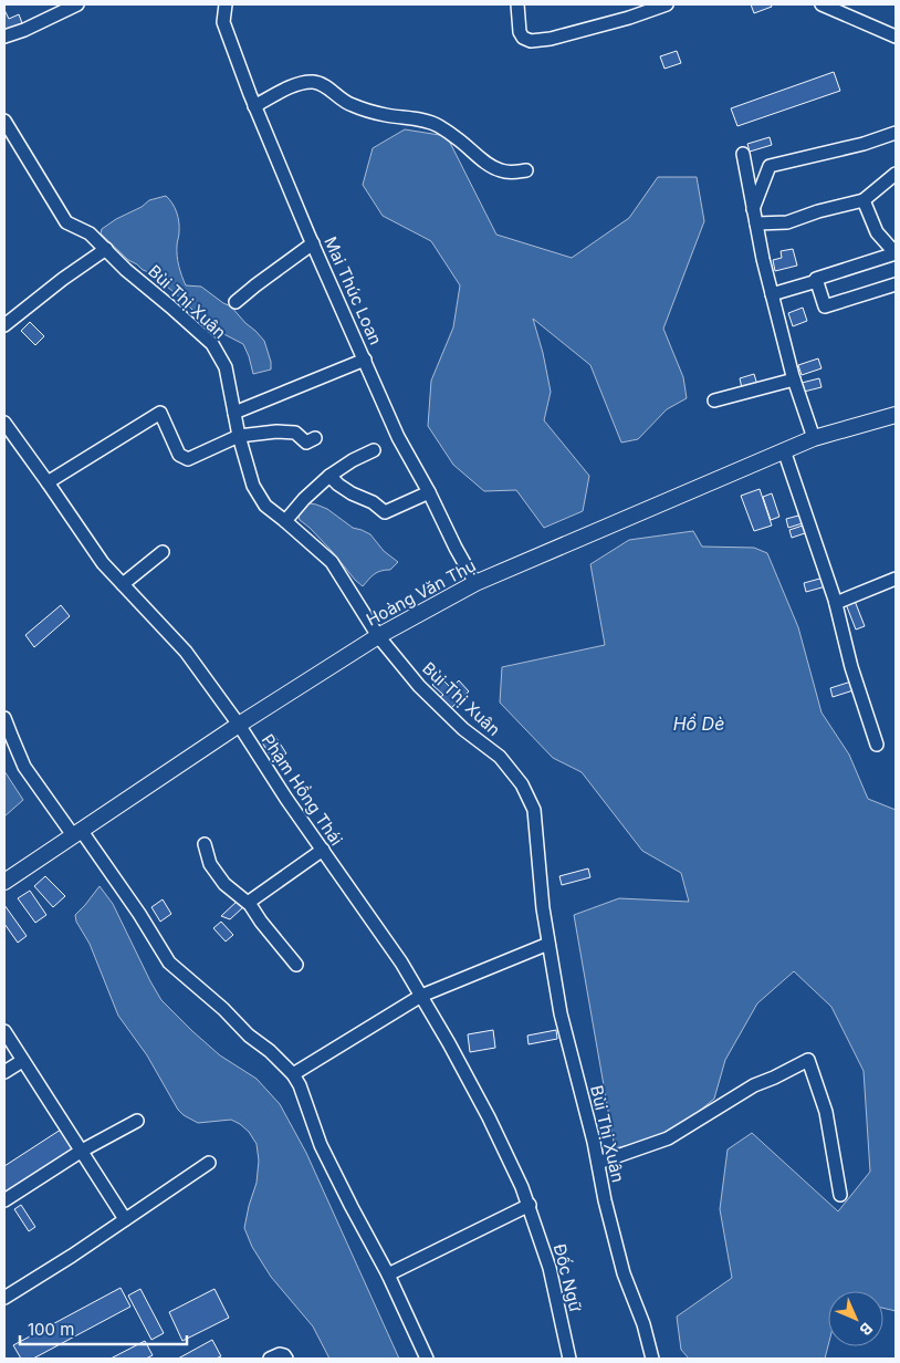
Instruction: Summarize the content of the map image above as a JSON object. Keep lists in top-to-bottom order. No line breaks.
{"streets":{"main road":["Hoàng Văn Thụ"],"street":["Mai Thúc Loan","Bùi Thị Xuân","Phạm Hồng Thái","Đốc Ngữ"]},"crossings":[["Mai Thúc Loan","Hoàng Văn Thụ"],["Bùi Thị Xuân","Hoàng Văn Thụ"],["Hoàng Văn Thụ","Phạm Hồng Thái"],["Phạm Hồng Thái","Đốc Ngữ"]],"water":["Hồ Dè"],"scale_bar":"100 m","north":"bottom right"}
